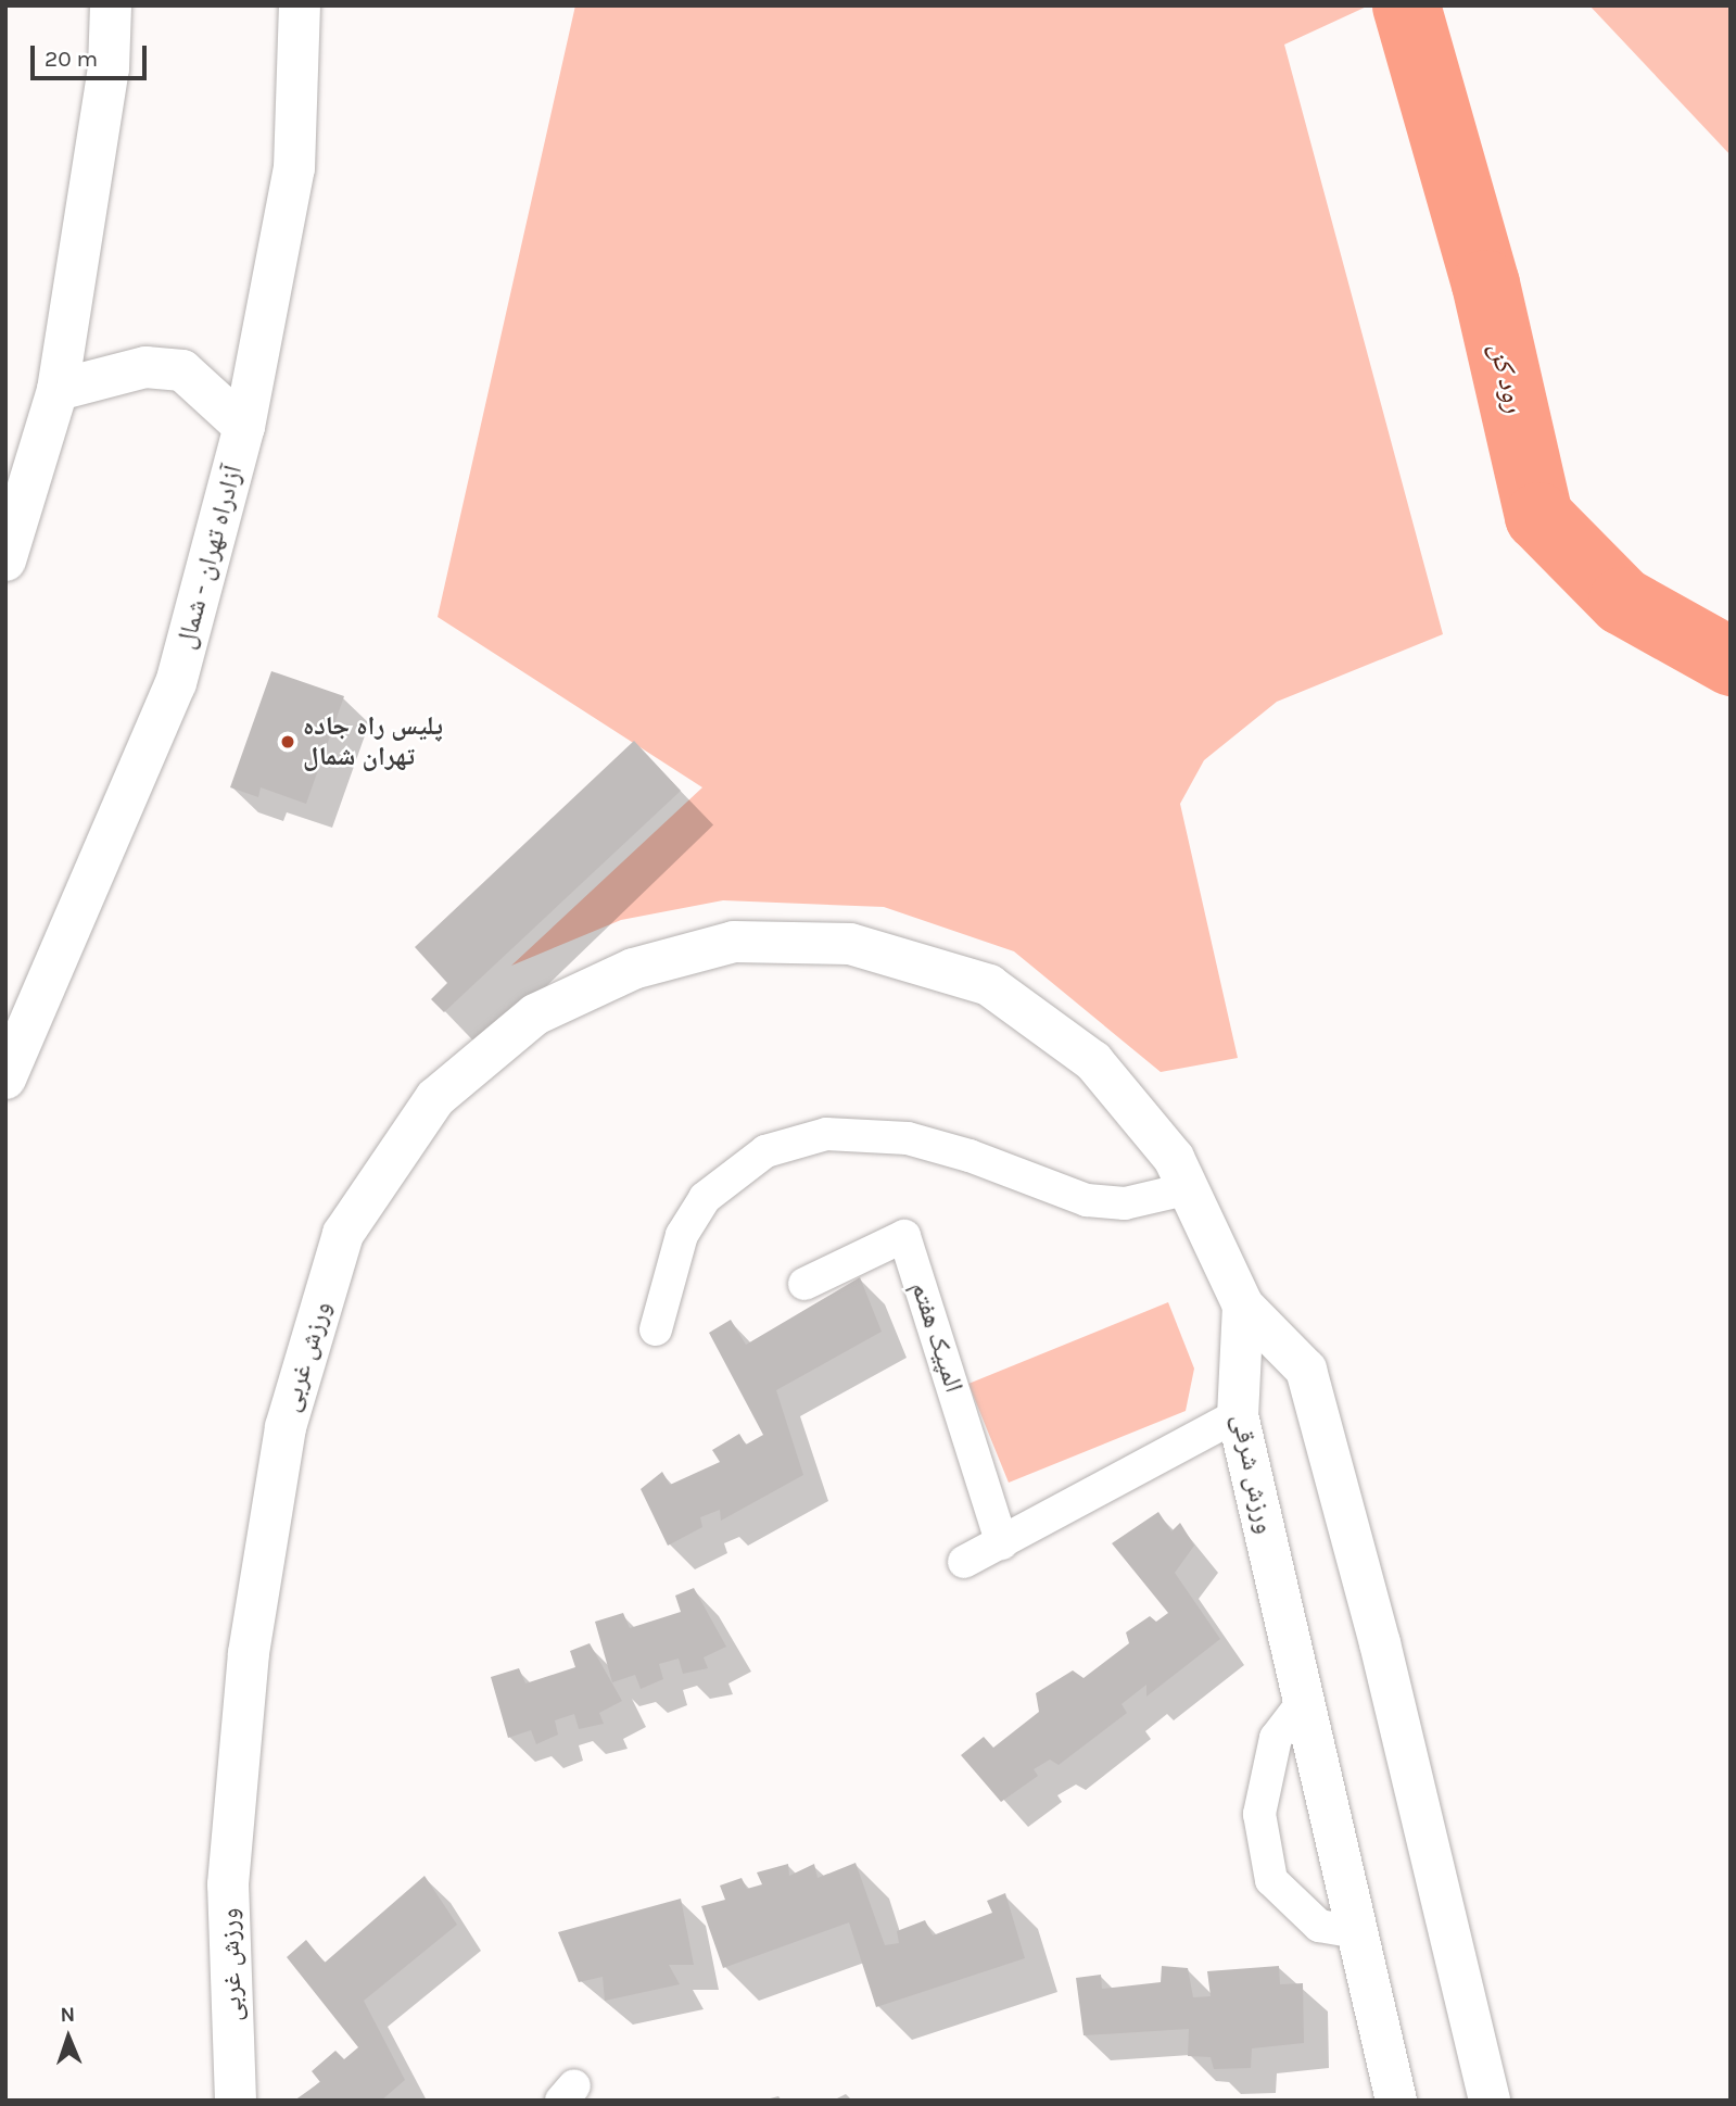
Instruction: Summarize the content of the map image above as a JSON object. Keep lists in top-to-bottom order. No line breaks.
{"streets":{"main road":["آزادراه تهران - شمال","ورزش غربی","ورزش شرقی"],"street":["المپیک هفتم"]},"crossings":[["ورزش غربی","ورزش شرقی"]],"water":["رود کن"],"places":["پلیس راه جاده تهران شمال"],"scale_bar":"20 m","north":"top"}
